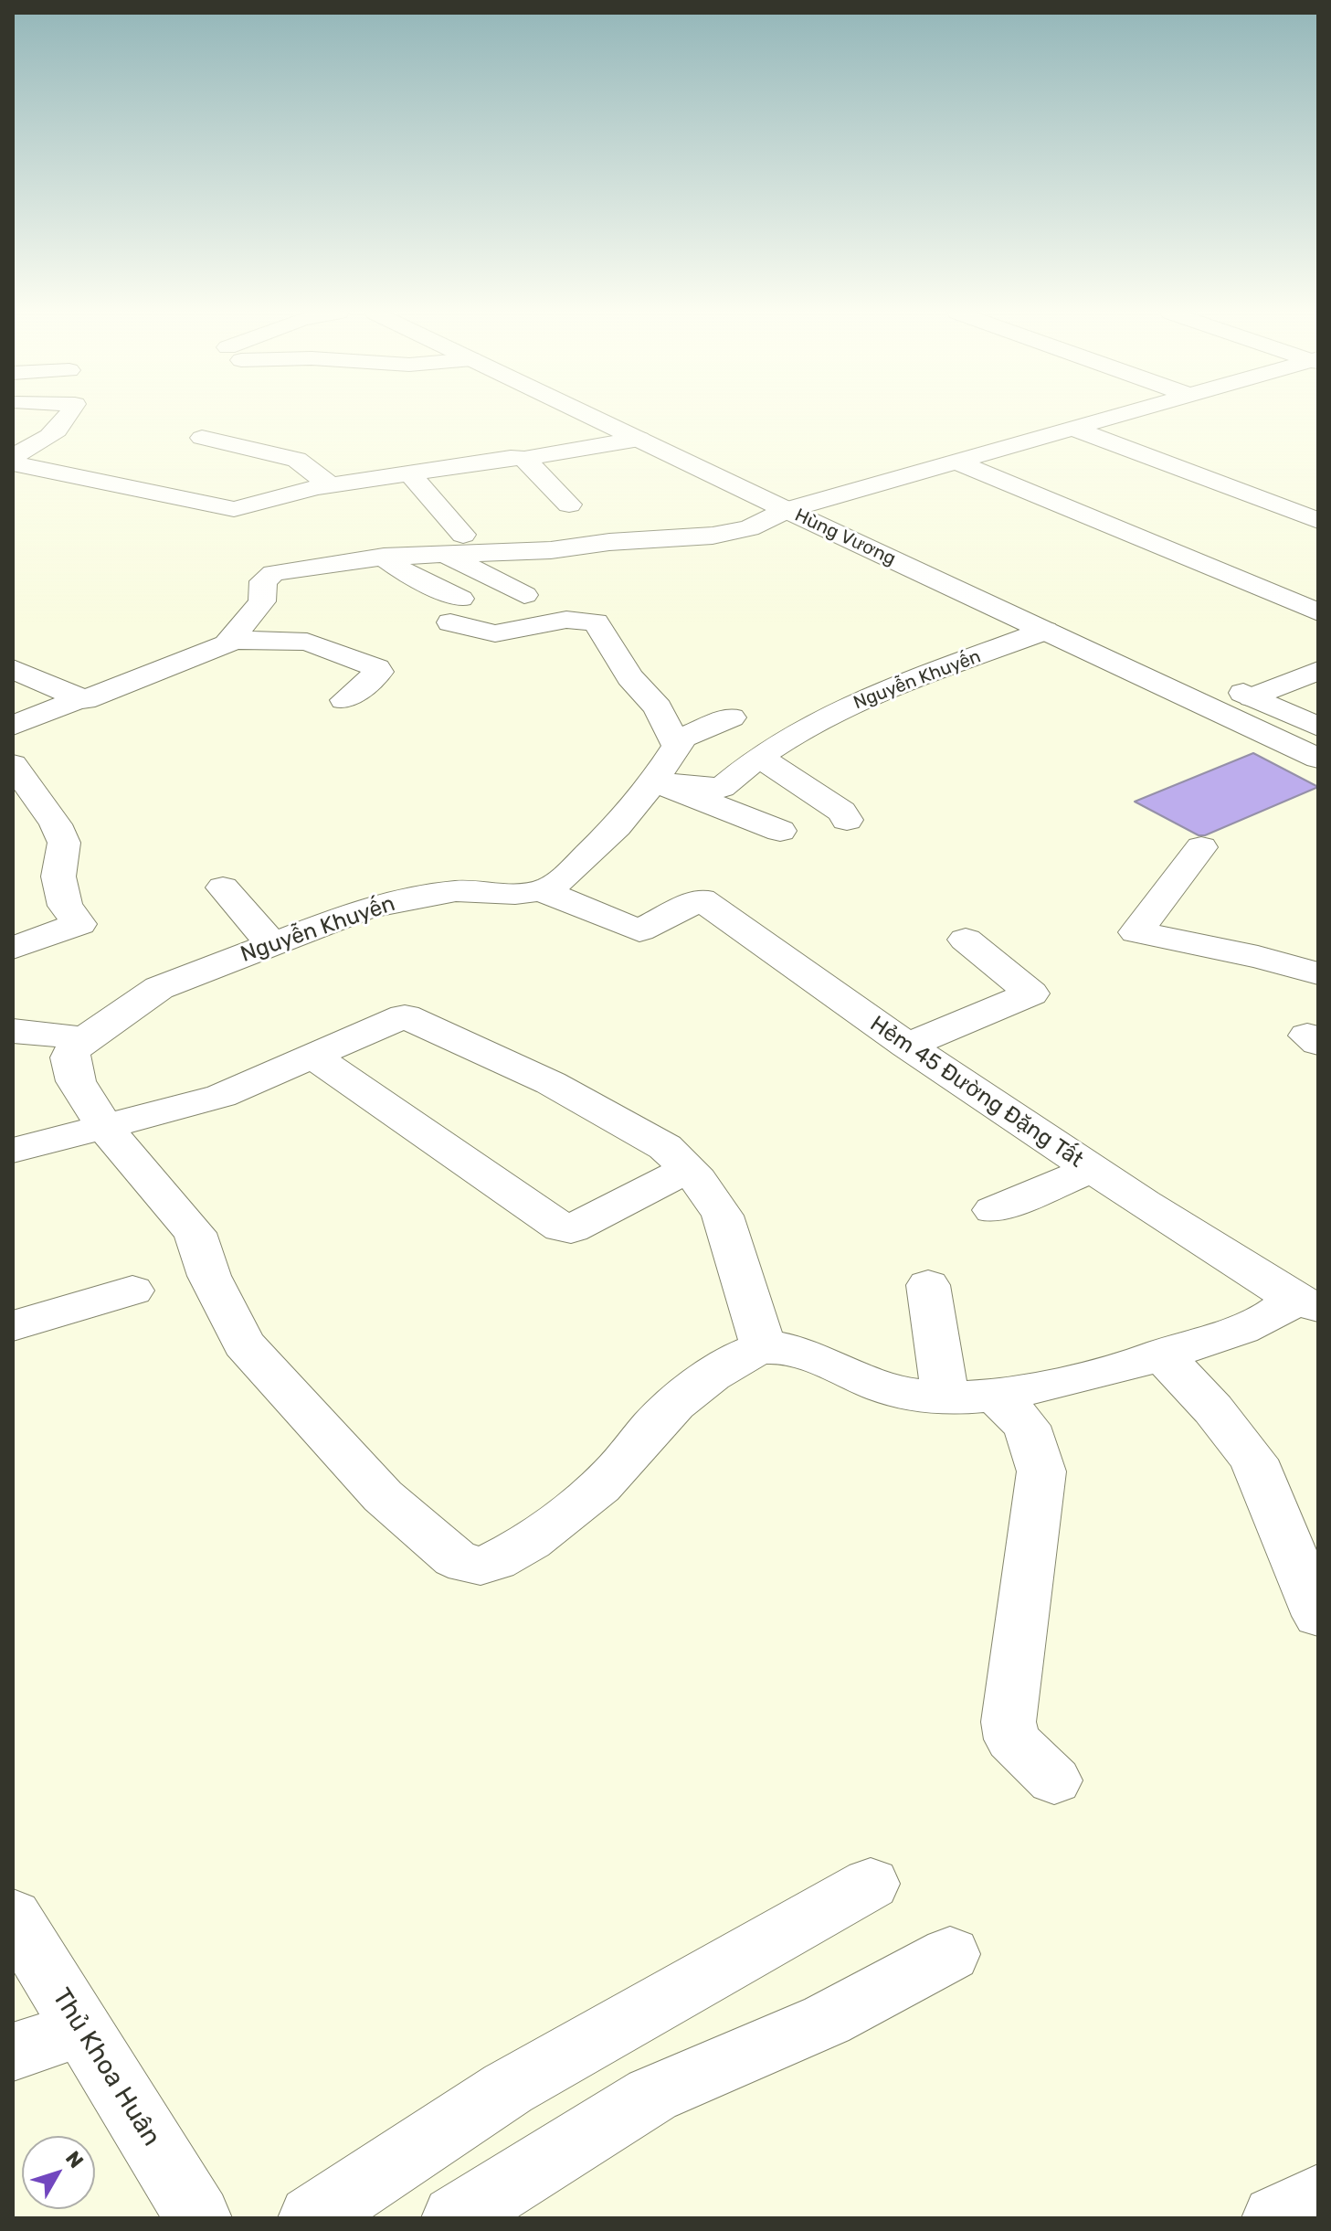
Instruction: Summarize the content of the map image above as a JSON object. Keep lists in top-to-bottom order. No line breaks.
{"streets":{"street":["Hùng Vương","Nguyễn Khuyến","Hẻm 45 Đường Đặng Tất","Thủ Khoa Huân"]},"crossings":[["Hùng Vương","Nguyễn Khuyến"],["Nguyễn Khuyến","Hẻm 45 Đường Đặng Tất"]],"north":"top right"}
